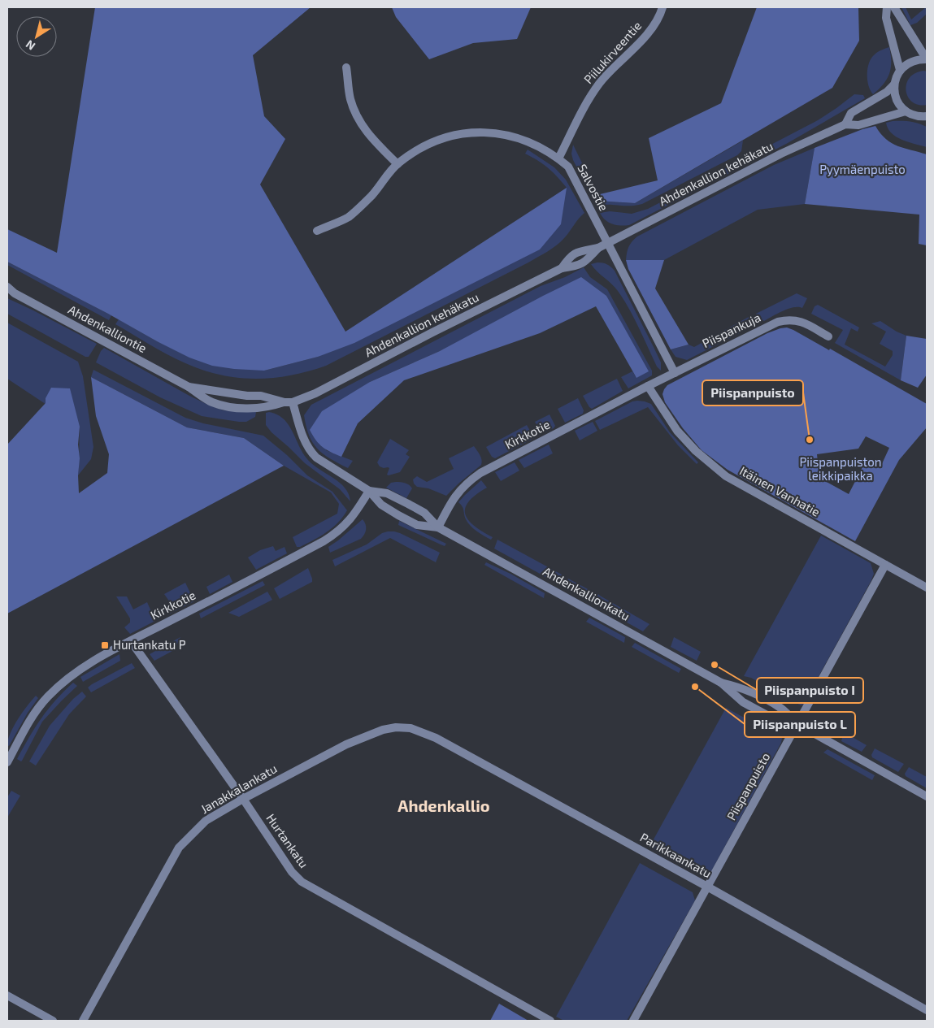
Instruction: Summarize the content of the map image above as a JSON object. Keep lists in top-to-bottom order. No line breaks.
{"streets":{"street":["Piilukirveentie","Ahdenkallion kehäkatu","Salvostie","Ahdenkalliontie","Piispankuja","Kirkkotie","Itäinen Vanhatie","Ahdenkallionkatu","Piispanpuisto","Janakkalankatu","Hurtankatu","Parikkaankatu"]},"crossings":[["Piilukirveentie","Salvostie"],["Ahdenkallion kehäkatu","Salvostie"],["Ahdenkallion kehäkatu","Ahdenkalliontie"],["Ahdenkallion kehäkatu","Ahdenkallionkatu"],["Salvostie","Piispankuja"],["Ahdenkalliontie","Ahdenkallionkatu"],["Piispankuja","Kirkkotie"],["Piispankuja","Itäinen Vanhatie"],["Kirkkotie","Itäinen Vanhatie"],["Kirkkotie","Ahdenkallionkatu"],["Kirkkotie","Hurtankatu"],["Itäinen Vanhatie","Piispanpuisto"],["Ahdenkallionkatu","Piispanpuisto"],["Piispanpuisto","Parikkaankatu"],["Janakkalankatu","Hurtankatu"],["Janakkalankatu","Parikkaankatu"]],"districts":["Ahdenkallio"],"parks":["Pyymäenpuisto","Piispanpuiston leikkipaikka"],"places":{"other":["Piispanpuisto","Piispanpuisto I","Piispanpuisto L"],"transit":["Hurtankatu P"]},"north":"bottom left"}
